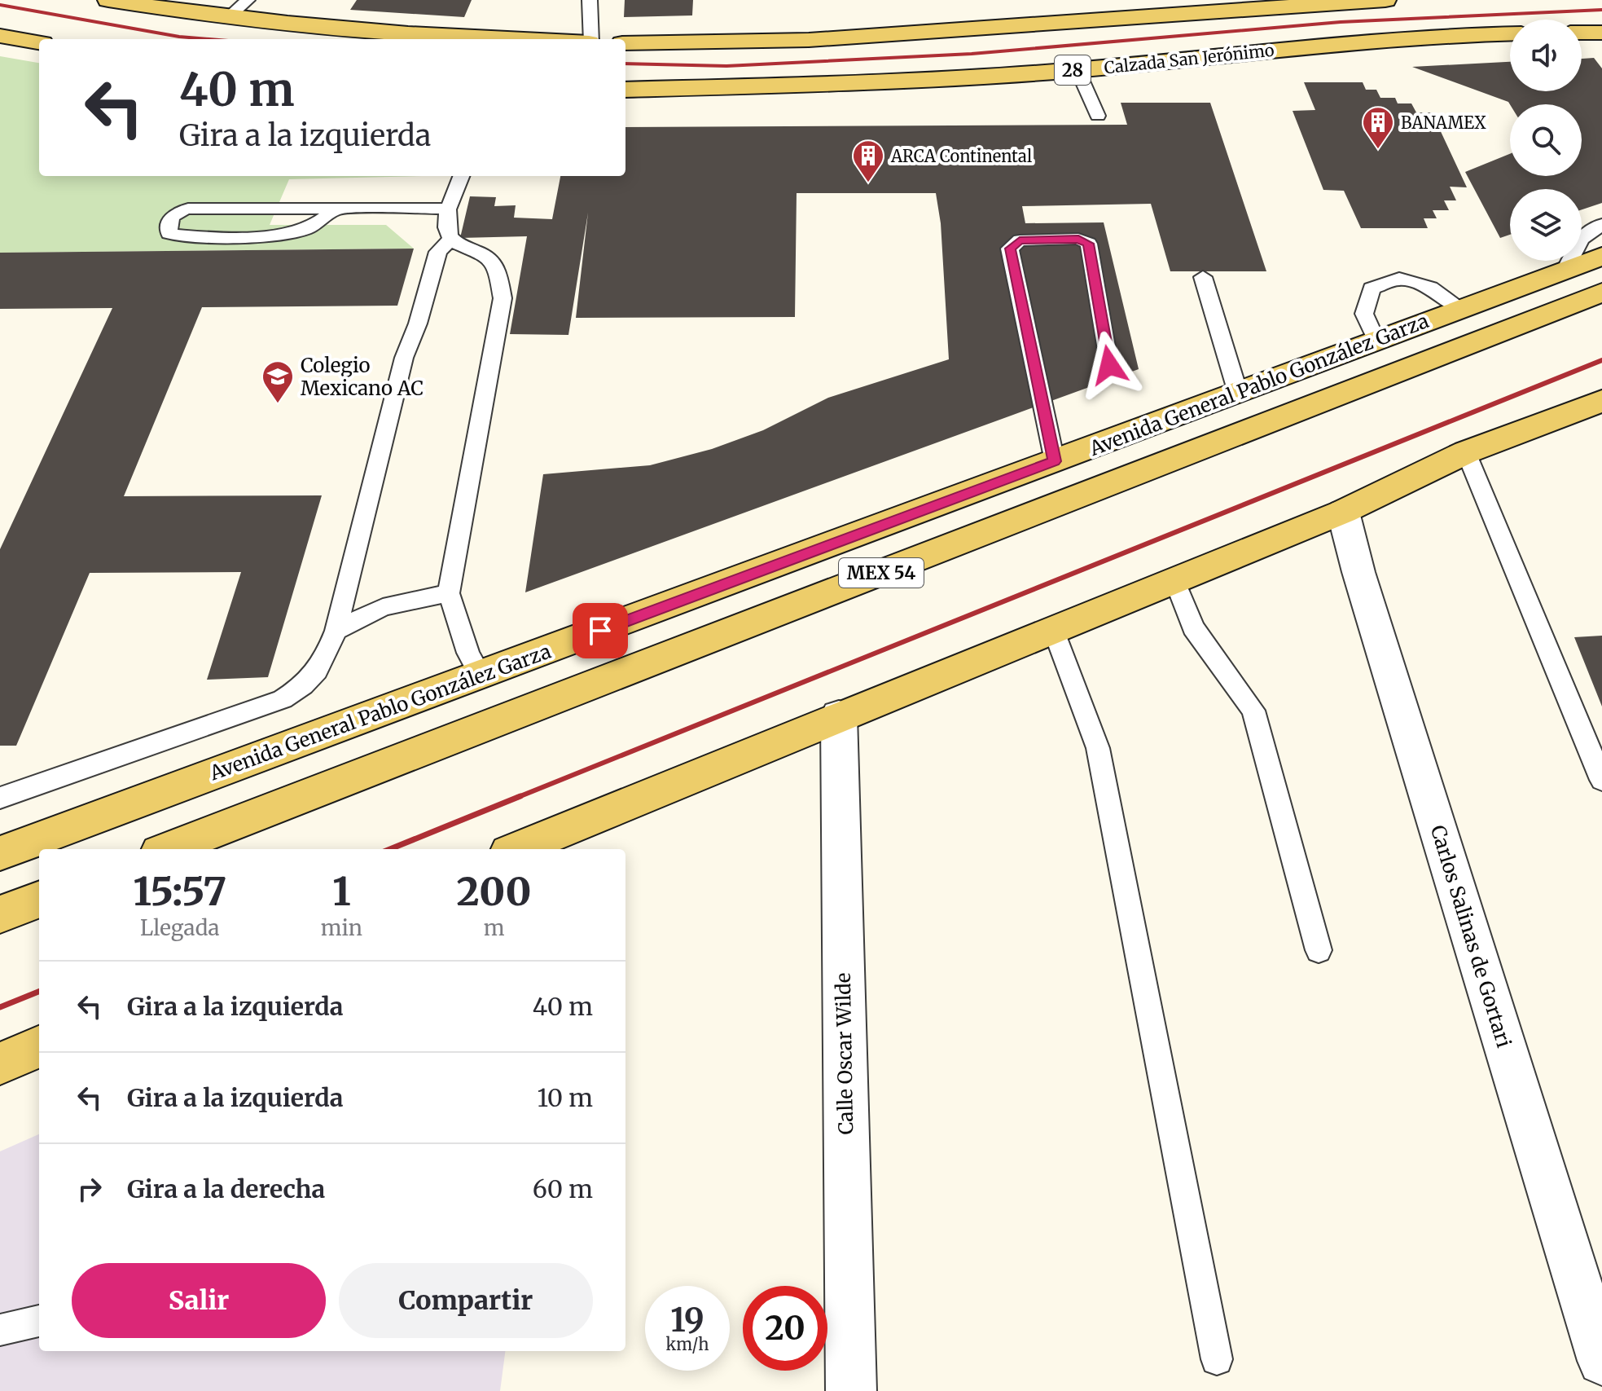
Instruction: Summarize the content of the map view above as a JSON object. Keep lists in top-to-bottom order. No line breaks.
{"streets":{"main road":["Calzada San Jerónimo","28","Avenida General Pablo González Garza","MEX 54"],"street":["Carlos Salinas de Gortari","Calle Oscar Wilde"]},"places":{"building":["BANAMEX","ARCA Continental"],"school or university":["Colegio Mexicano AC"]},"page":{"turn":["40 m","Gira a la izquierda"],"eta":["15:57","Llegada","1","min","200","m"],"list":[{"name":"Gira a la izquierda","value":"40 m"},{"name":"Gira a la izquierda","value":"10 m"},{"name":"Gira a la derecha","value":"60 m"}],"buttons":["Salir","Compartir"],"speed":"19 km/h","limit":"20"}}
